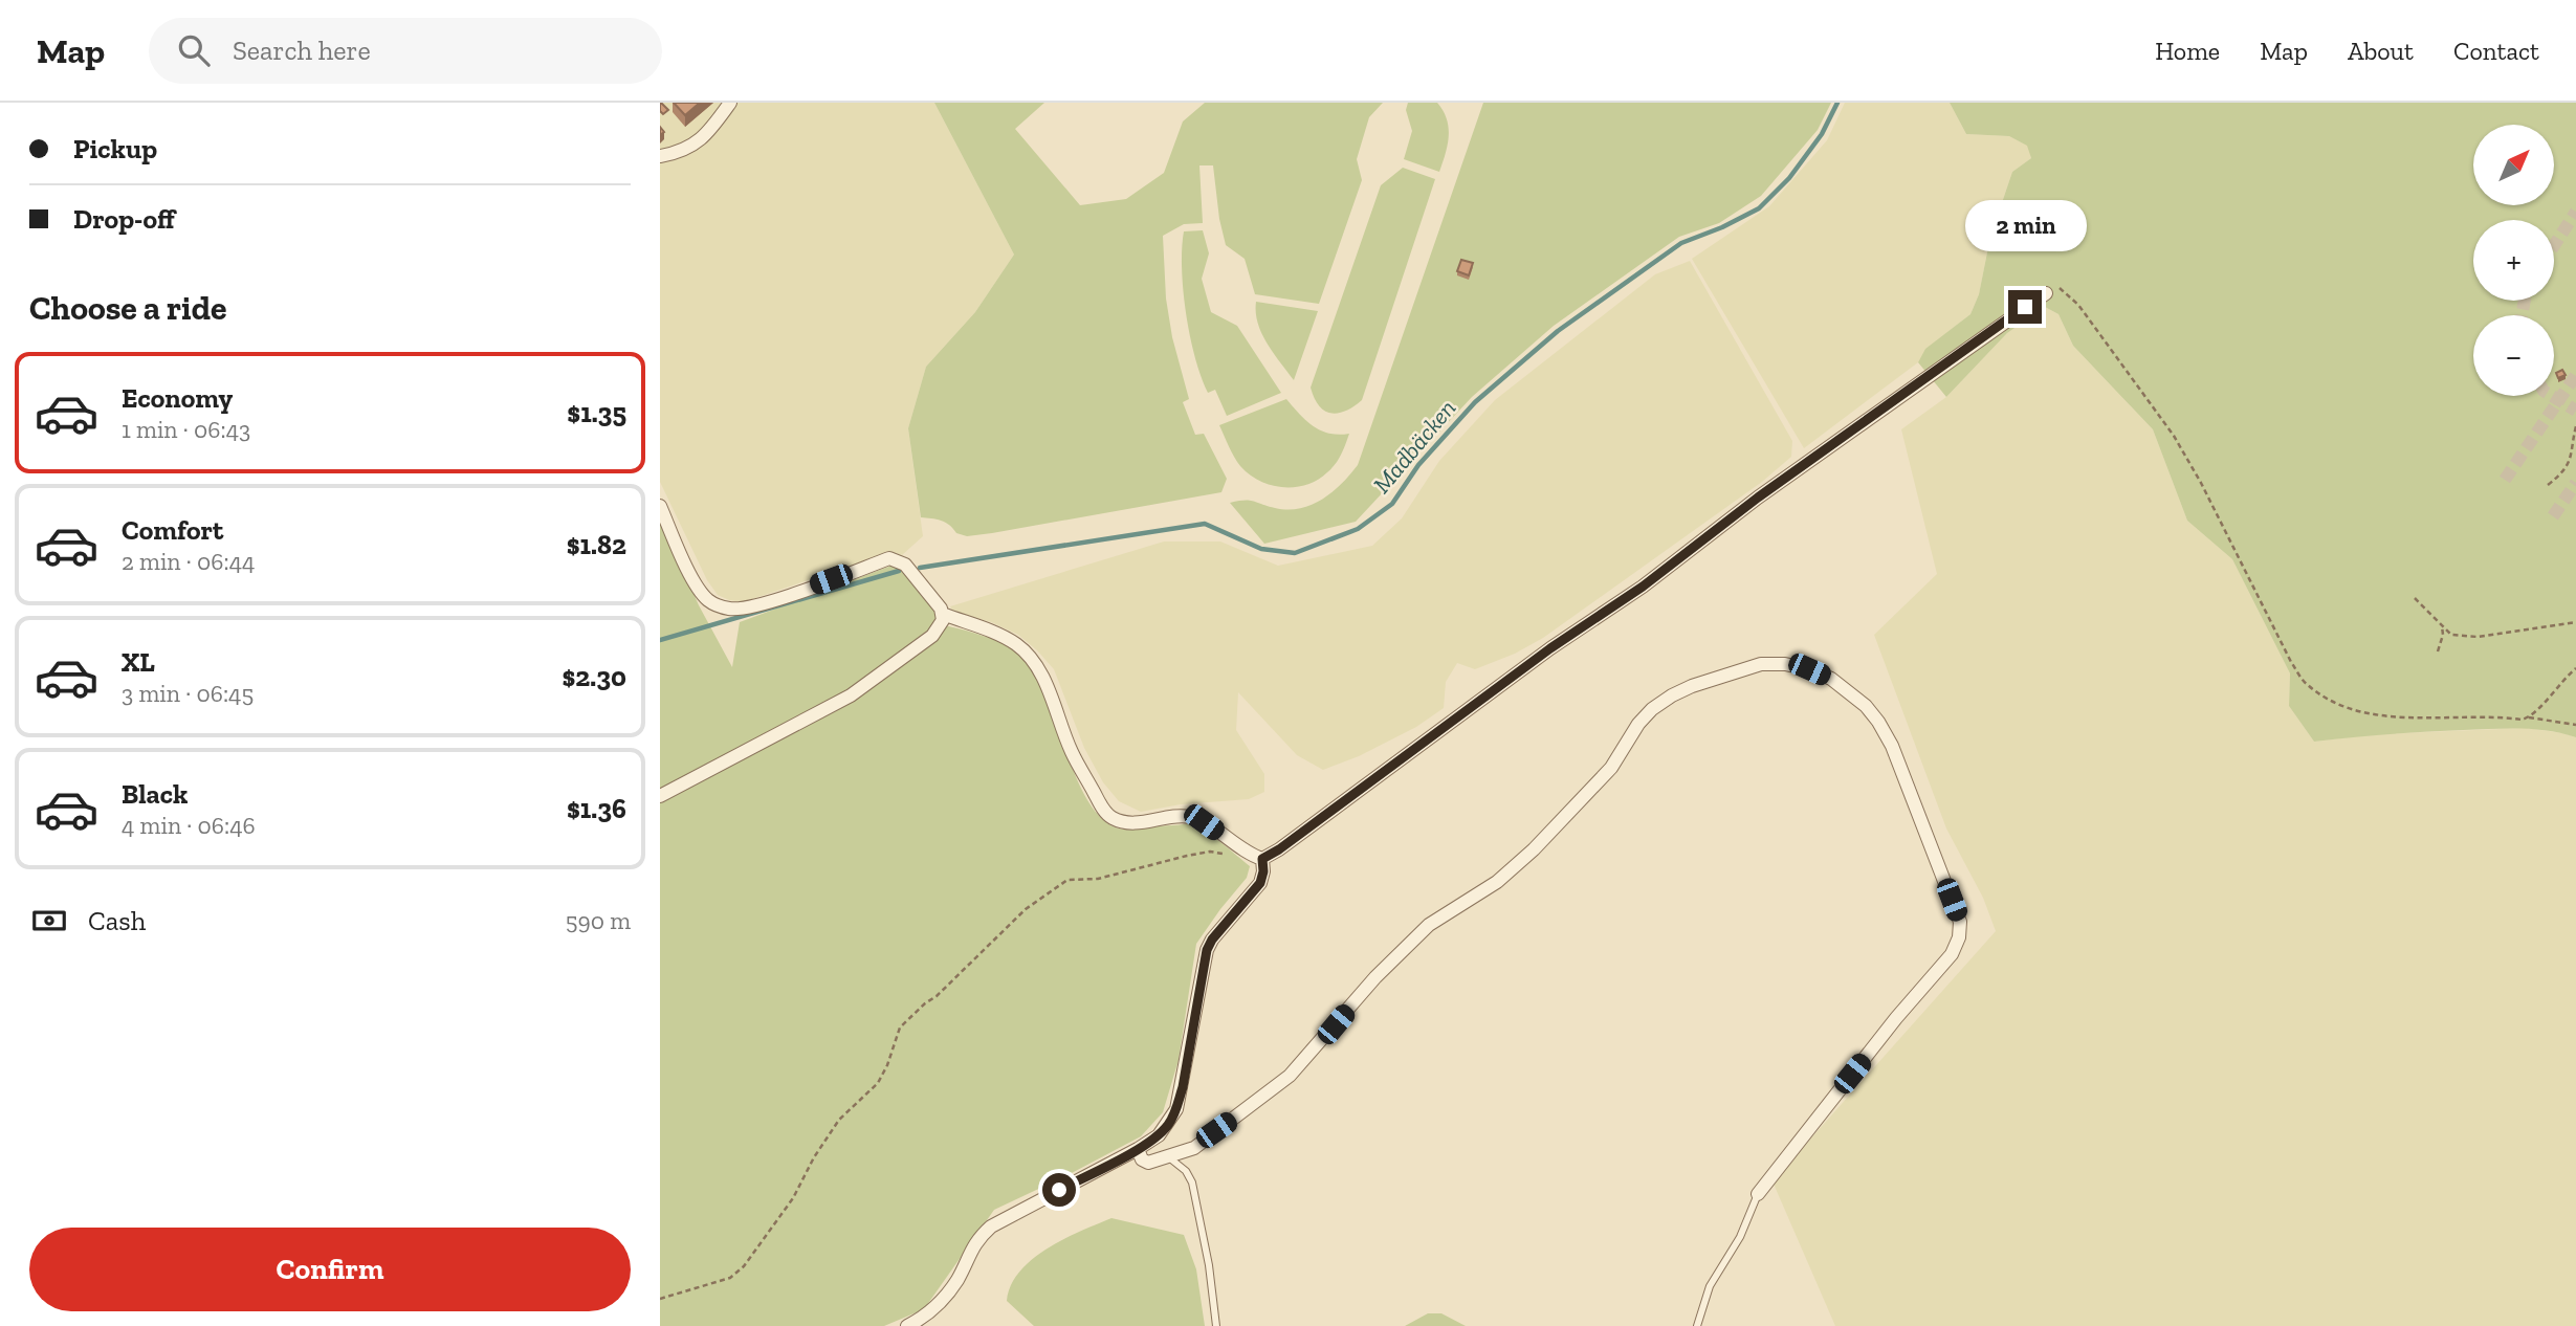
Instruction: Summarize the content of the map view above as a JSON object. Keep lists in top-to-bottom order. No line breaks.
{"water":["Madbäcken"],"north":"top right","page":{"header":"Map","search":"Search here","nav":["Home","Map","About","Contact"],"banner":["Pickup","Drop-off"],"map_buttons":["+","−"],"bubble":"2 min","heading":"Choose a ride","list":[{"name":"Economy","note":"1 min · 06:43","value":"$1.35"},{"name":"Comfort","note":"2 min · 06:44","value":"$1.82"},{"name":"XL","note":"3 min · 06:45","value":"$2.30"},{"name":"Black","note":"4 min · 06:46","value":"$1.36"}],"pay":["Cash","590 m"],"buttons":"Confirm"}}
